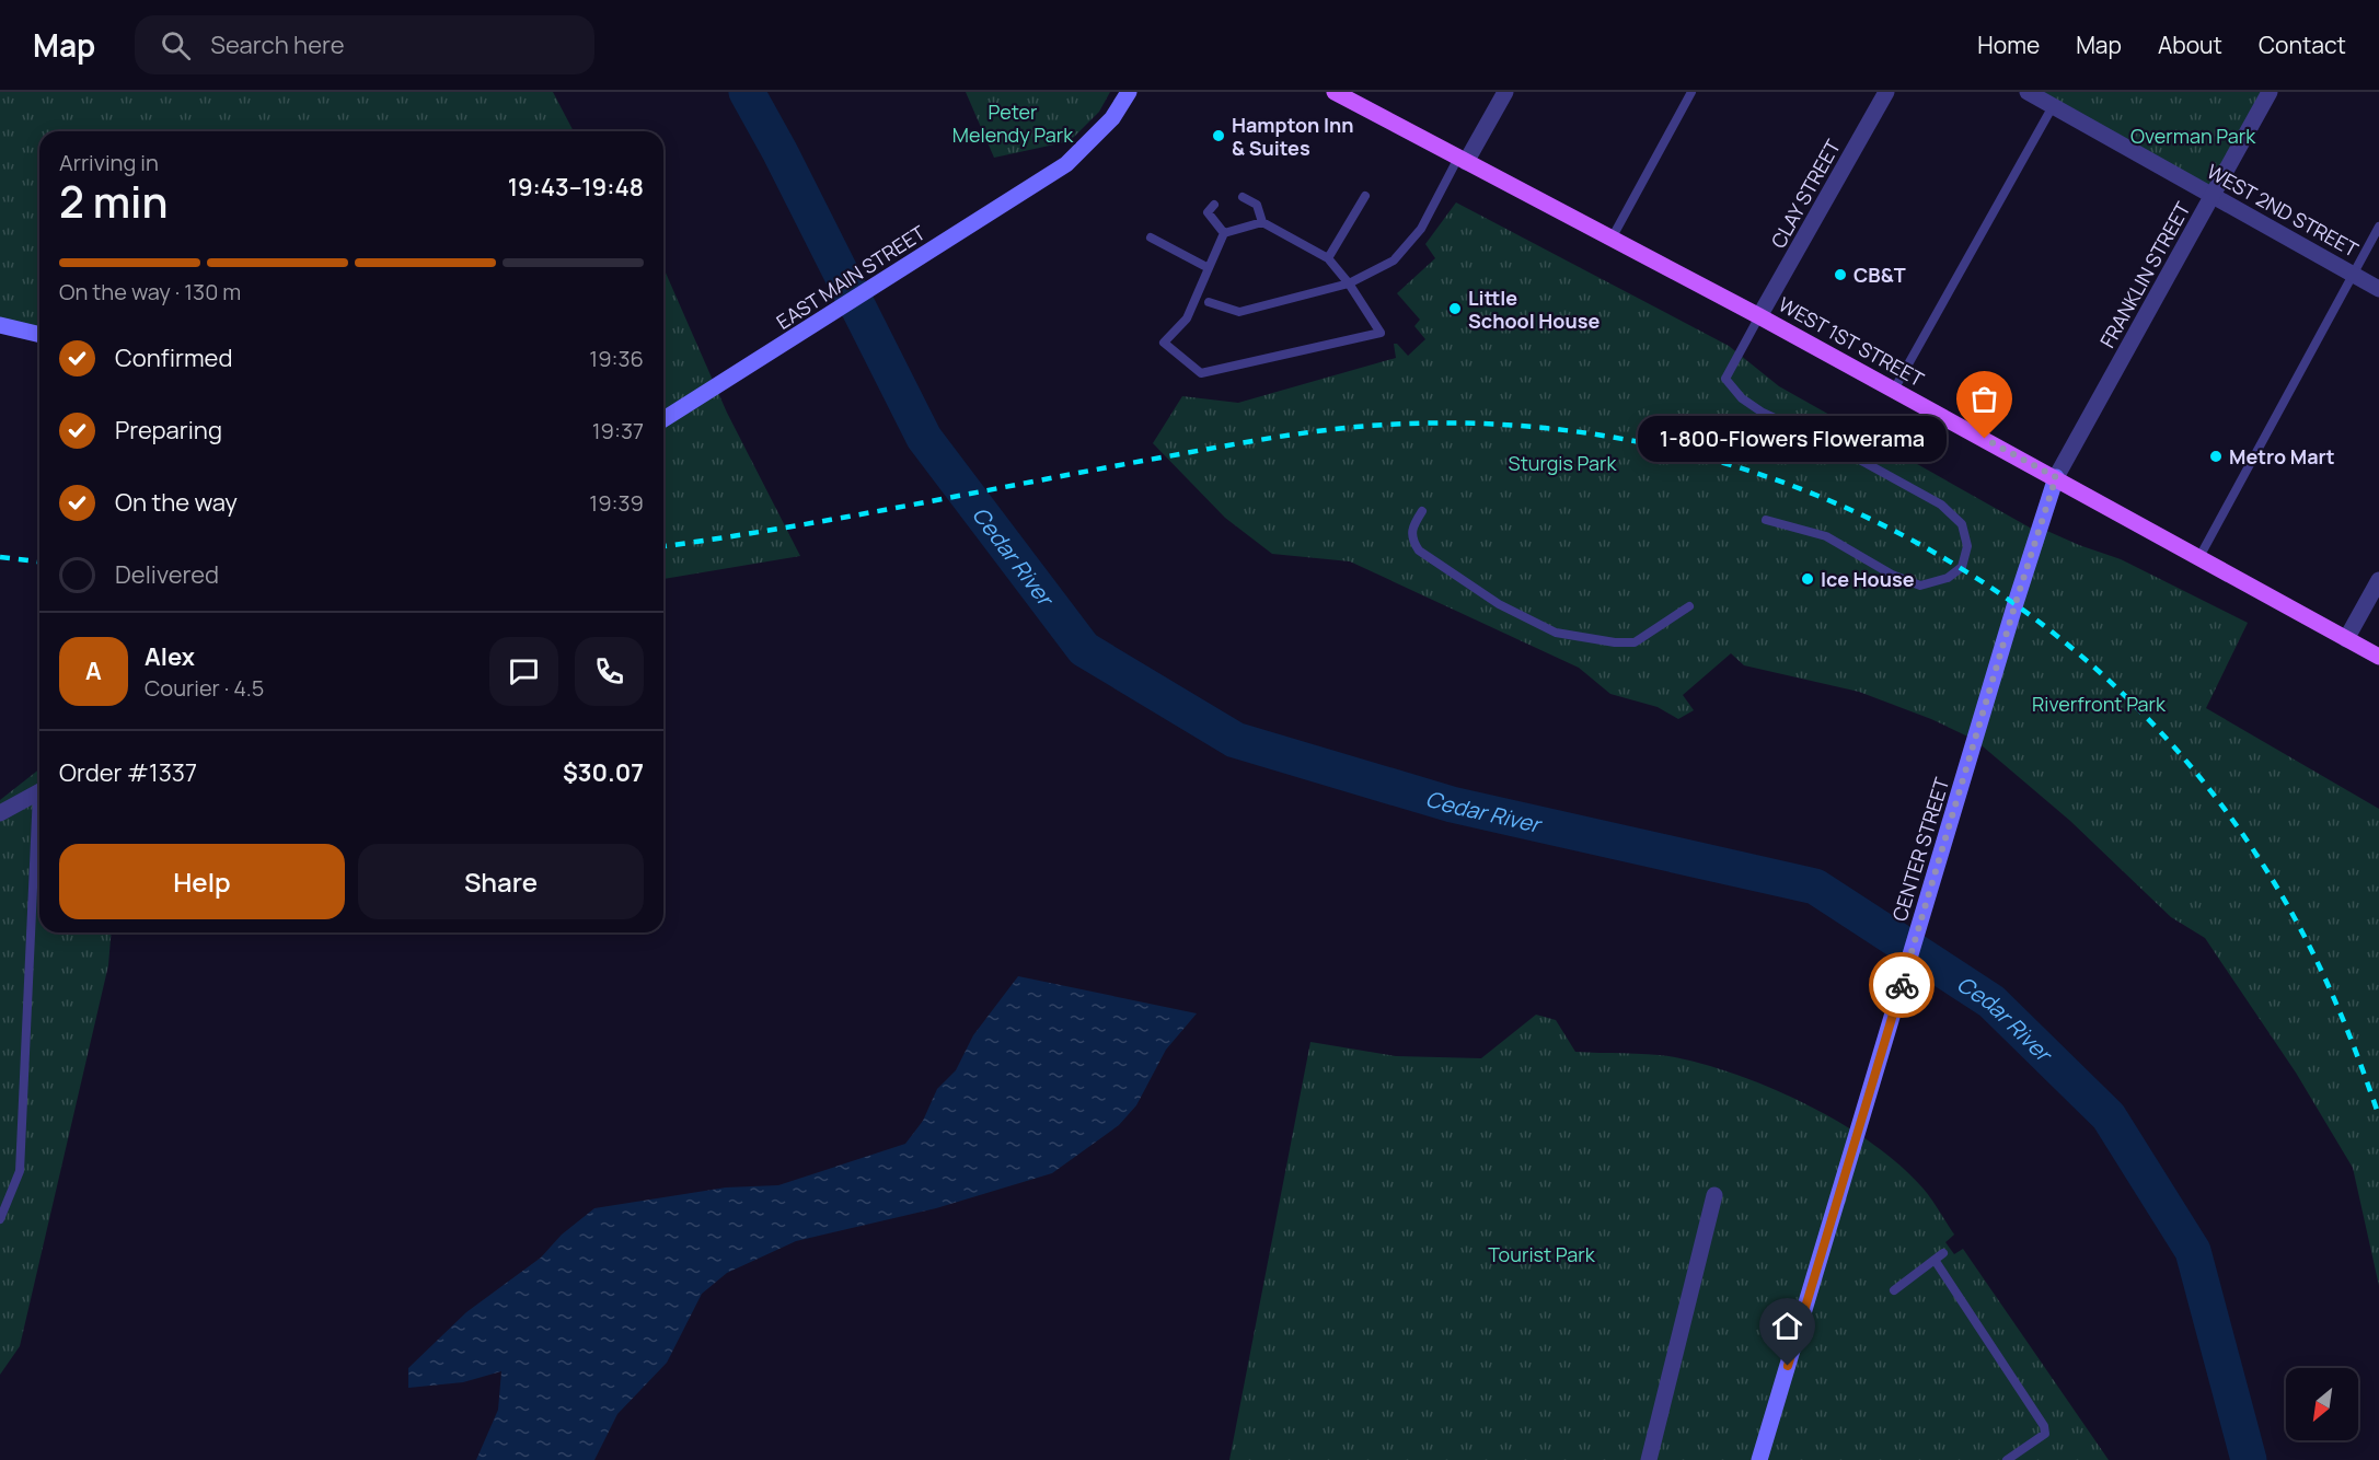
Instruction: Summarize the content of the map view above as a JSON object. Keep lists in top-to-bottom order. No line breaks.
{"streets":{"main road":["EAST MAIN STREET","WEST 1ST STREET","CENTER STREET"],"street":["CLAY STREET","WEST 2ND STREET","FRANKLIN STREET"]},"crossings":[["CLAY STREET","WEST 1ST STREET"],["WEST 2ND STREET","FRANKLIN STREET"],["FRANKLIN STREET","WEST 1ST STREET"],["FRANKLIN STREET","CENTER STREET"],["WEST 1ST STREET","CENTER STREET"]],"water":["Cedar River"],"parks":["Peter Melendy Park","Overman Park","Sturgis Park","Riverfront Park","Tourist Park"],"places":["Hampton Inn & Suites","CB&T","Little School House","1-800-Flowers Flowerama","Metro Mart","Ice House"],"north":"bottom left","page":{"header":"Map","search":"Search here","nav":["Home","Map","About","Contact"],"heading":["2 min","Arriving in","19:43–19:48"],"panel":["Alex","Courier · 4.5","Order #1337","$30.07"],"bar":"On the way · 130 m","list":[["Confirmed","19:36"],["Preparing","19:37"],["On the way","19:39"],"Delivered"],"bubble":"1-800-Flowers Flowerama","round":"A","buttons":["Help","Share"]}}
